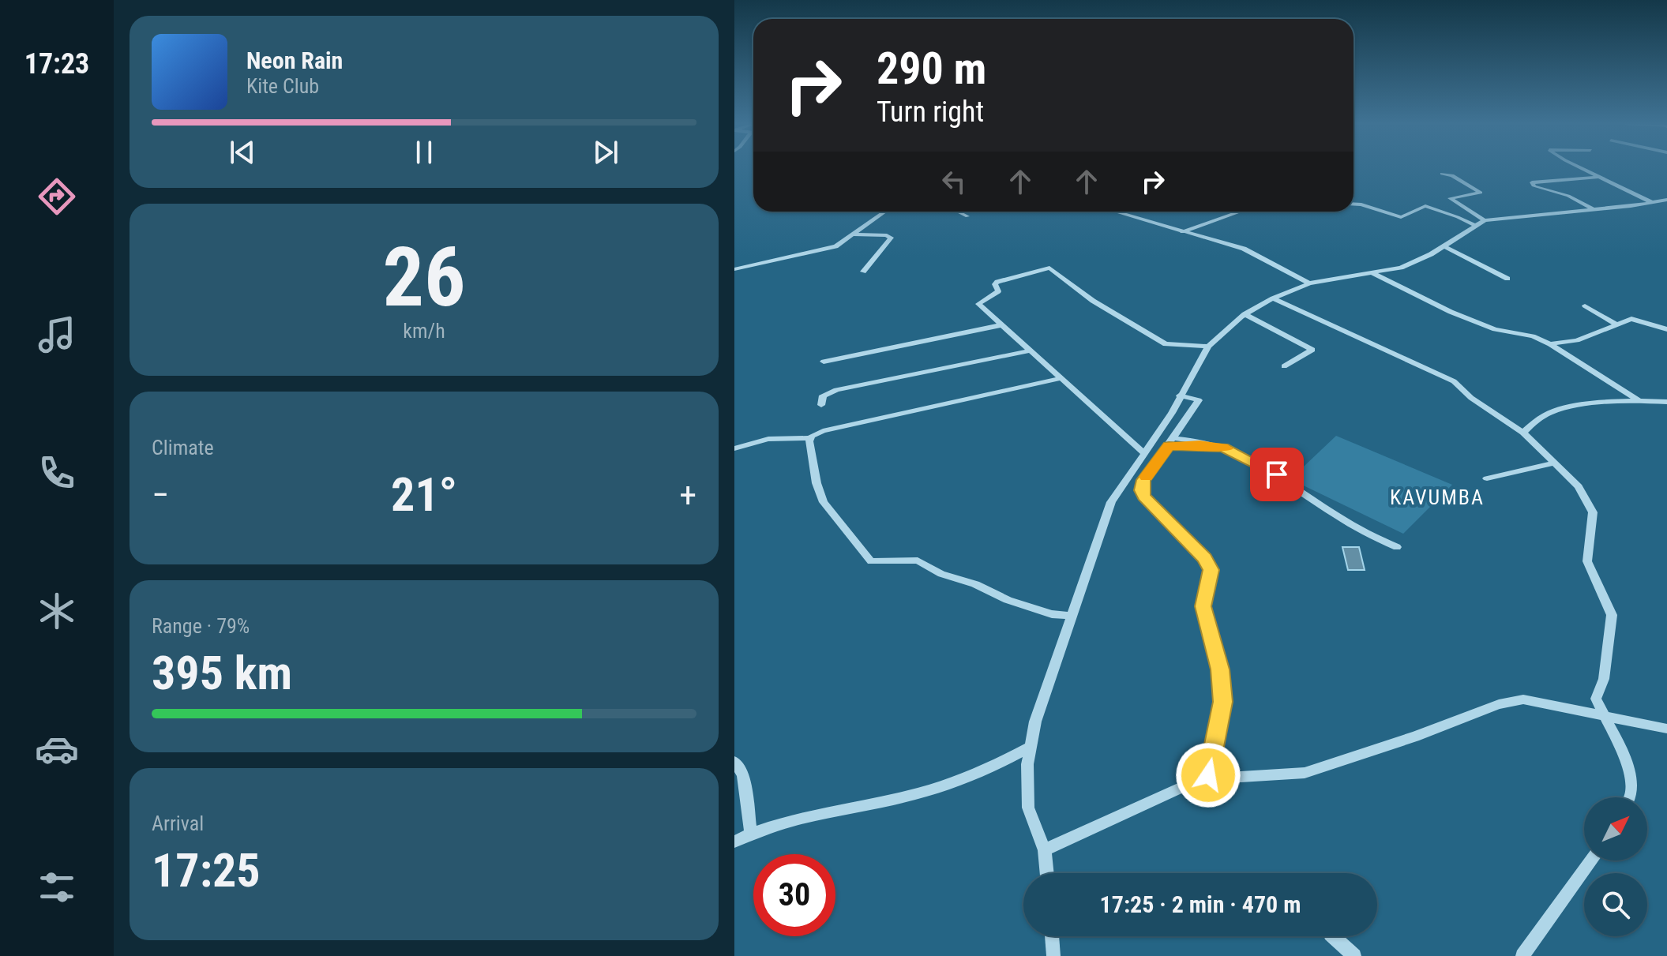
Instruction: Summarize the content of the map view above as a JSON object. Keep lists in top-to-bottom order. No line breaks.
{"districts":["KAVUMBA"],"north":"top right","page":{"tabs":"17:23","turn":["290 m","Turn right"],"song":["Neon Rain","Kite Club"],"tile":[["26","km/h"],"Climate",["Range · 79%","395 km"],["Arrival","17:25"]],"heat":["−","21°","+"],"limit":"30","trip":"17:25 · 2 min · 470 m"}}
